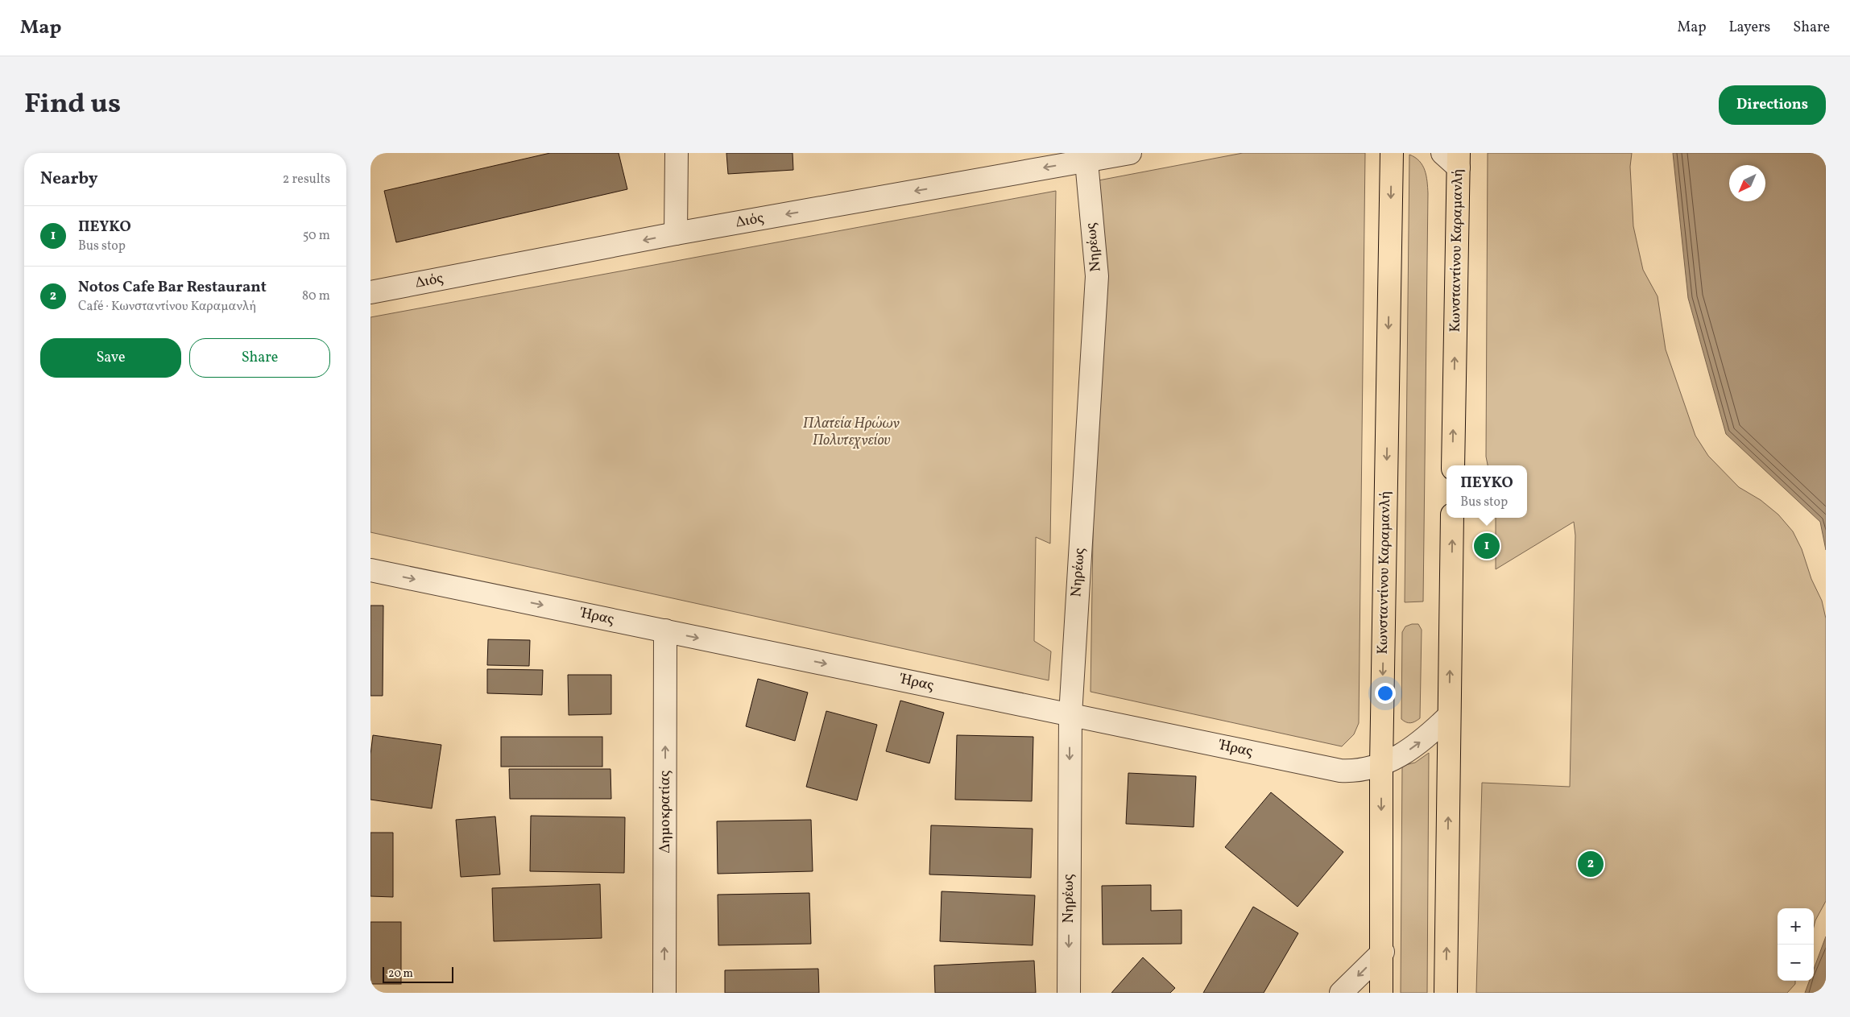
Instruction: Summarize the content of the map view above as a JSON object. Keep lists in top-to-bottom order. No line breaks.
{"streets":{"highway":["Κωνσταντίνου Καραμανλή"],"street":["Διός","Νηρέως","Ήρας","Δημοκρατίας"]},"crossings":[["Διός","Νηρέως"],["Νηρέως","Ήρας"],["Κωνσταντίνου Καραμανλή","Ήρας"],["Ήρας","Δημοκρατίας"]],"one_way":["Διός","Ήρας","Δημοκρατίας"],"parks":["Πλατεία Ηρώων Πολυτεχνείου"],"scale_bar":"20 m","north":"bottom left","page":{"header":"Map","nav":["Map","Layers","Share"],"title":"Find us","buttons":["Directions",["Save","Share"]],"heading":["Nearby","2 results"],"list":[{"mark":"1","name":"ΠΕΥΚΟ","note":"Bus stop","value":"50 m"},{"mark":"2","name":"Notos Cafe Bar Restaurant","note":"Café · Κωνσταντίνου Καραμανλή","value":"80 m"}],"popup":["ΠΕΥΚΟ","Bus stop"],"pins":["1","2"],"map_buttons":["+","−"],"scale":"20 m"}}
